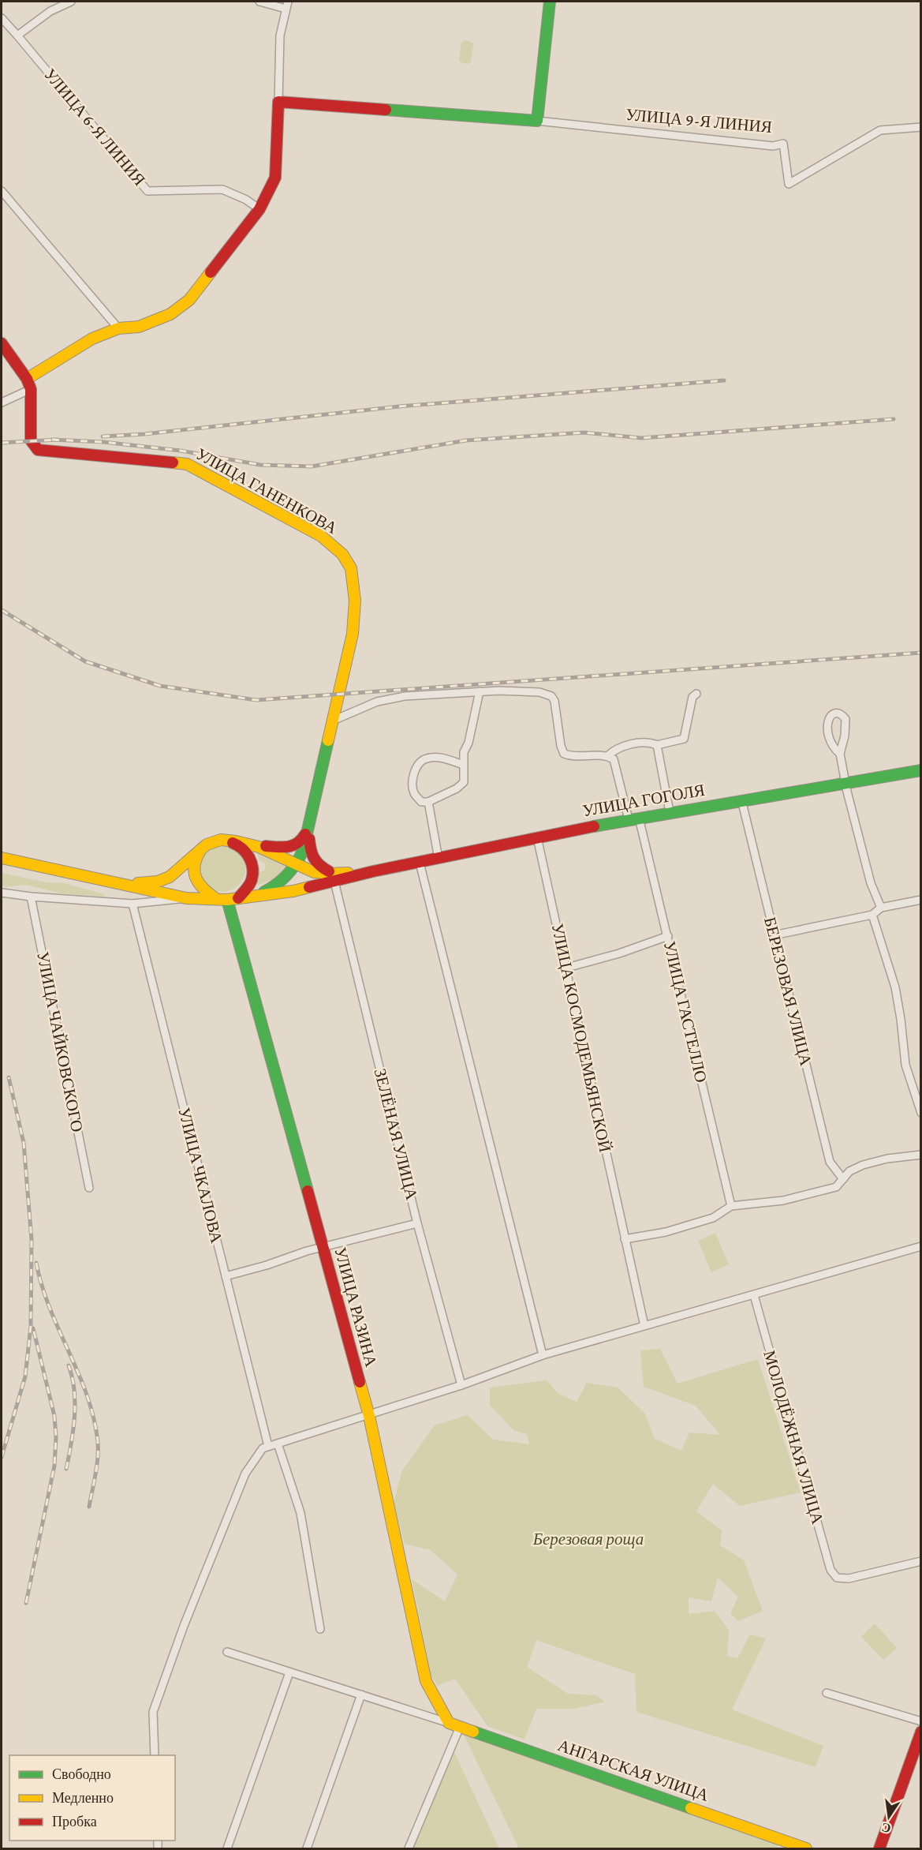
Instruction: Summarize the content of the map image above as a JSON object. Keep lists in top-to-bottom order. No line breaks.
{"streets":{"street":["УЛИЦА 9-Я ЛИНИЯ","УЛИЦА 6-Я ЛИНИЯ","УЛИЦА ГАНЕНКОВА","УЛИЦА ГОГОЛЯ","БЕРЕЗОВАЯ УЛИЦА","УЛИЦА ГАСТЕЛЛО","УЛИЦА КОСМОДЕМЬЯНСКОЙ","УЛИЦА ЧАЙКОВСКОГО","ЗЕЛЁНАЯ УЛИЦА","УЛИЦА ЧКАЛОВА","УЛИЦА РАЗИНА","МОЛОДЁЖНАЯ УЛИЦА","АНГАРСКАЯ УЛИЦА"]},"crossings":[["УЛИЦА ГОГОЛЯ","БЕРЕЗОВАЯ УЛИЦА"],["УЛИЦА ГОГОЛЯ","УЛИЦА ГАСТЕЛЛО"],["УЛИЦА ГОГОЛЯ","УЛИЦА КОСМОДЕМЬЯНСКОЙ"],["УЛИЦА ГОГОЛЯ","ЗЕЛЁНАЯ УЛИЦА"],["УЛИЦА РАЗИНА","АНГАРСКАЯ УЛИЦА"]],"parks":["Березовая роща"],"legend":["Свободно","Медленно","Пробка"],"north":"bottom"}
